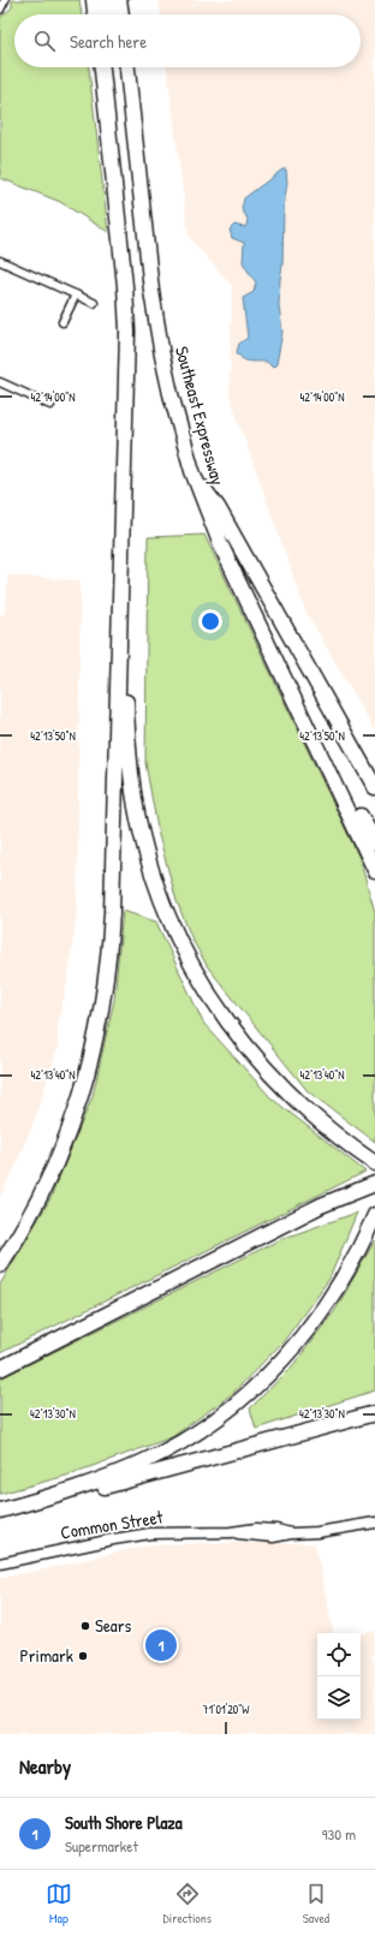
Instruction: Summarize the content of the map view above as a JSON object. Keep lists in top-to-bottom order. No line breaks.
{"streets":{"highway":["Southeast Expressway"],"street":["Common Street"]},"places":["Sears","Primark"],"page":{"search":"Search here","pins":"1","heading":"Nearby","list":[{"mark":"1","name":"South Shore Plaza","note":"Supermarket","value":"930 m"}],"nav":["Map","Directions","Saved"]},"coordinates":["42°14'00\"N","42°13'50\"N","42°13'40\"N","42°13'30\"N","71°01'20\"W"]}
